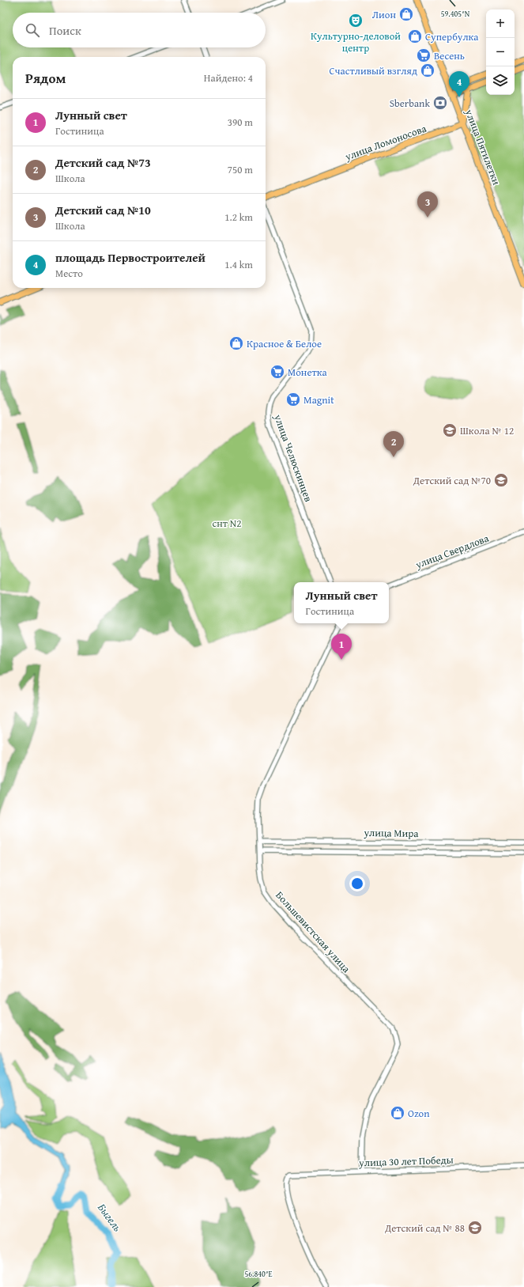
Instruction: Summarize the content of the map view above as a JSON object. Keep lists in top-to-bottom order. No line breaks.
{"streets":{"main road":["улица Ломоносова","улица Пятилетки"],"street":["улица Челюскинцев","улица Свердлова","улица Мира","Большевистская улица","улица 30 лет Победы"]},"crossings":[["улица Ломоносова","улица Пятилетки"],["улица Мира","Большевистская улица"],["Большевистская улица","улица 30 лет Победы"]],"water":["Быгель"],"parks":["снт N2"],"places":{"shop":["Лион","Супербулка","Счастливый взгляд","Красное & Белое","Ozon"],"theatre":["Культурно-деловой центр"],"supermarket":["Весень","Монетка","Magnit"],"bank":["Sberbank"],"school or university":["Школа № 12","Детский сад №70","Детский сад № 88"]},"page":{"map_buttons":["+","−"],"search":"Поиск","heading":["Рядом","Найдено: 4"],"pins":["4","3","2","1"],"list":[{"mark":"1","name":"Лунный свет","note":"Гостиница","value":"390 m"},{"mark":"2","name":"Детский сад №73","note":"Школа","value":"750 m"},{"mark":"3","name":"Детский сад №10","note":"Школа","value":"1.2 km"},{"mark":"4","name":"площадь Первостроителей","note":"Место","value":"1.4 km"}],"popup":["Лунный свет","Гостиница"]},"coordinates":["59.405°N","56.840°E"]}
